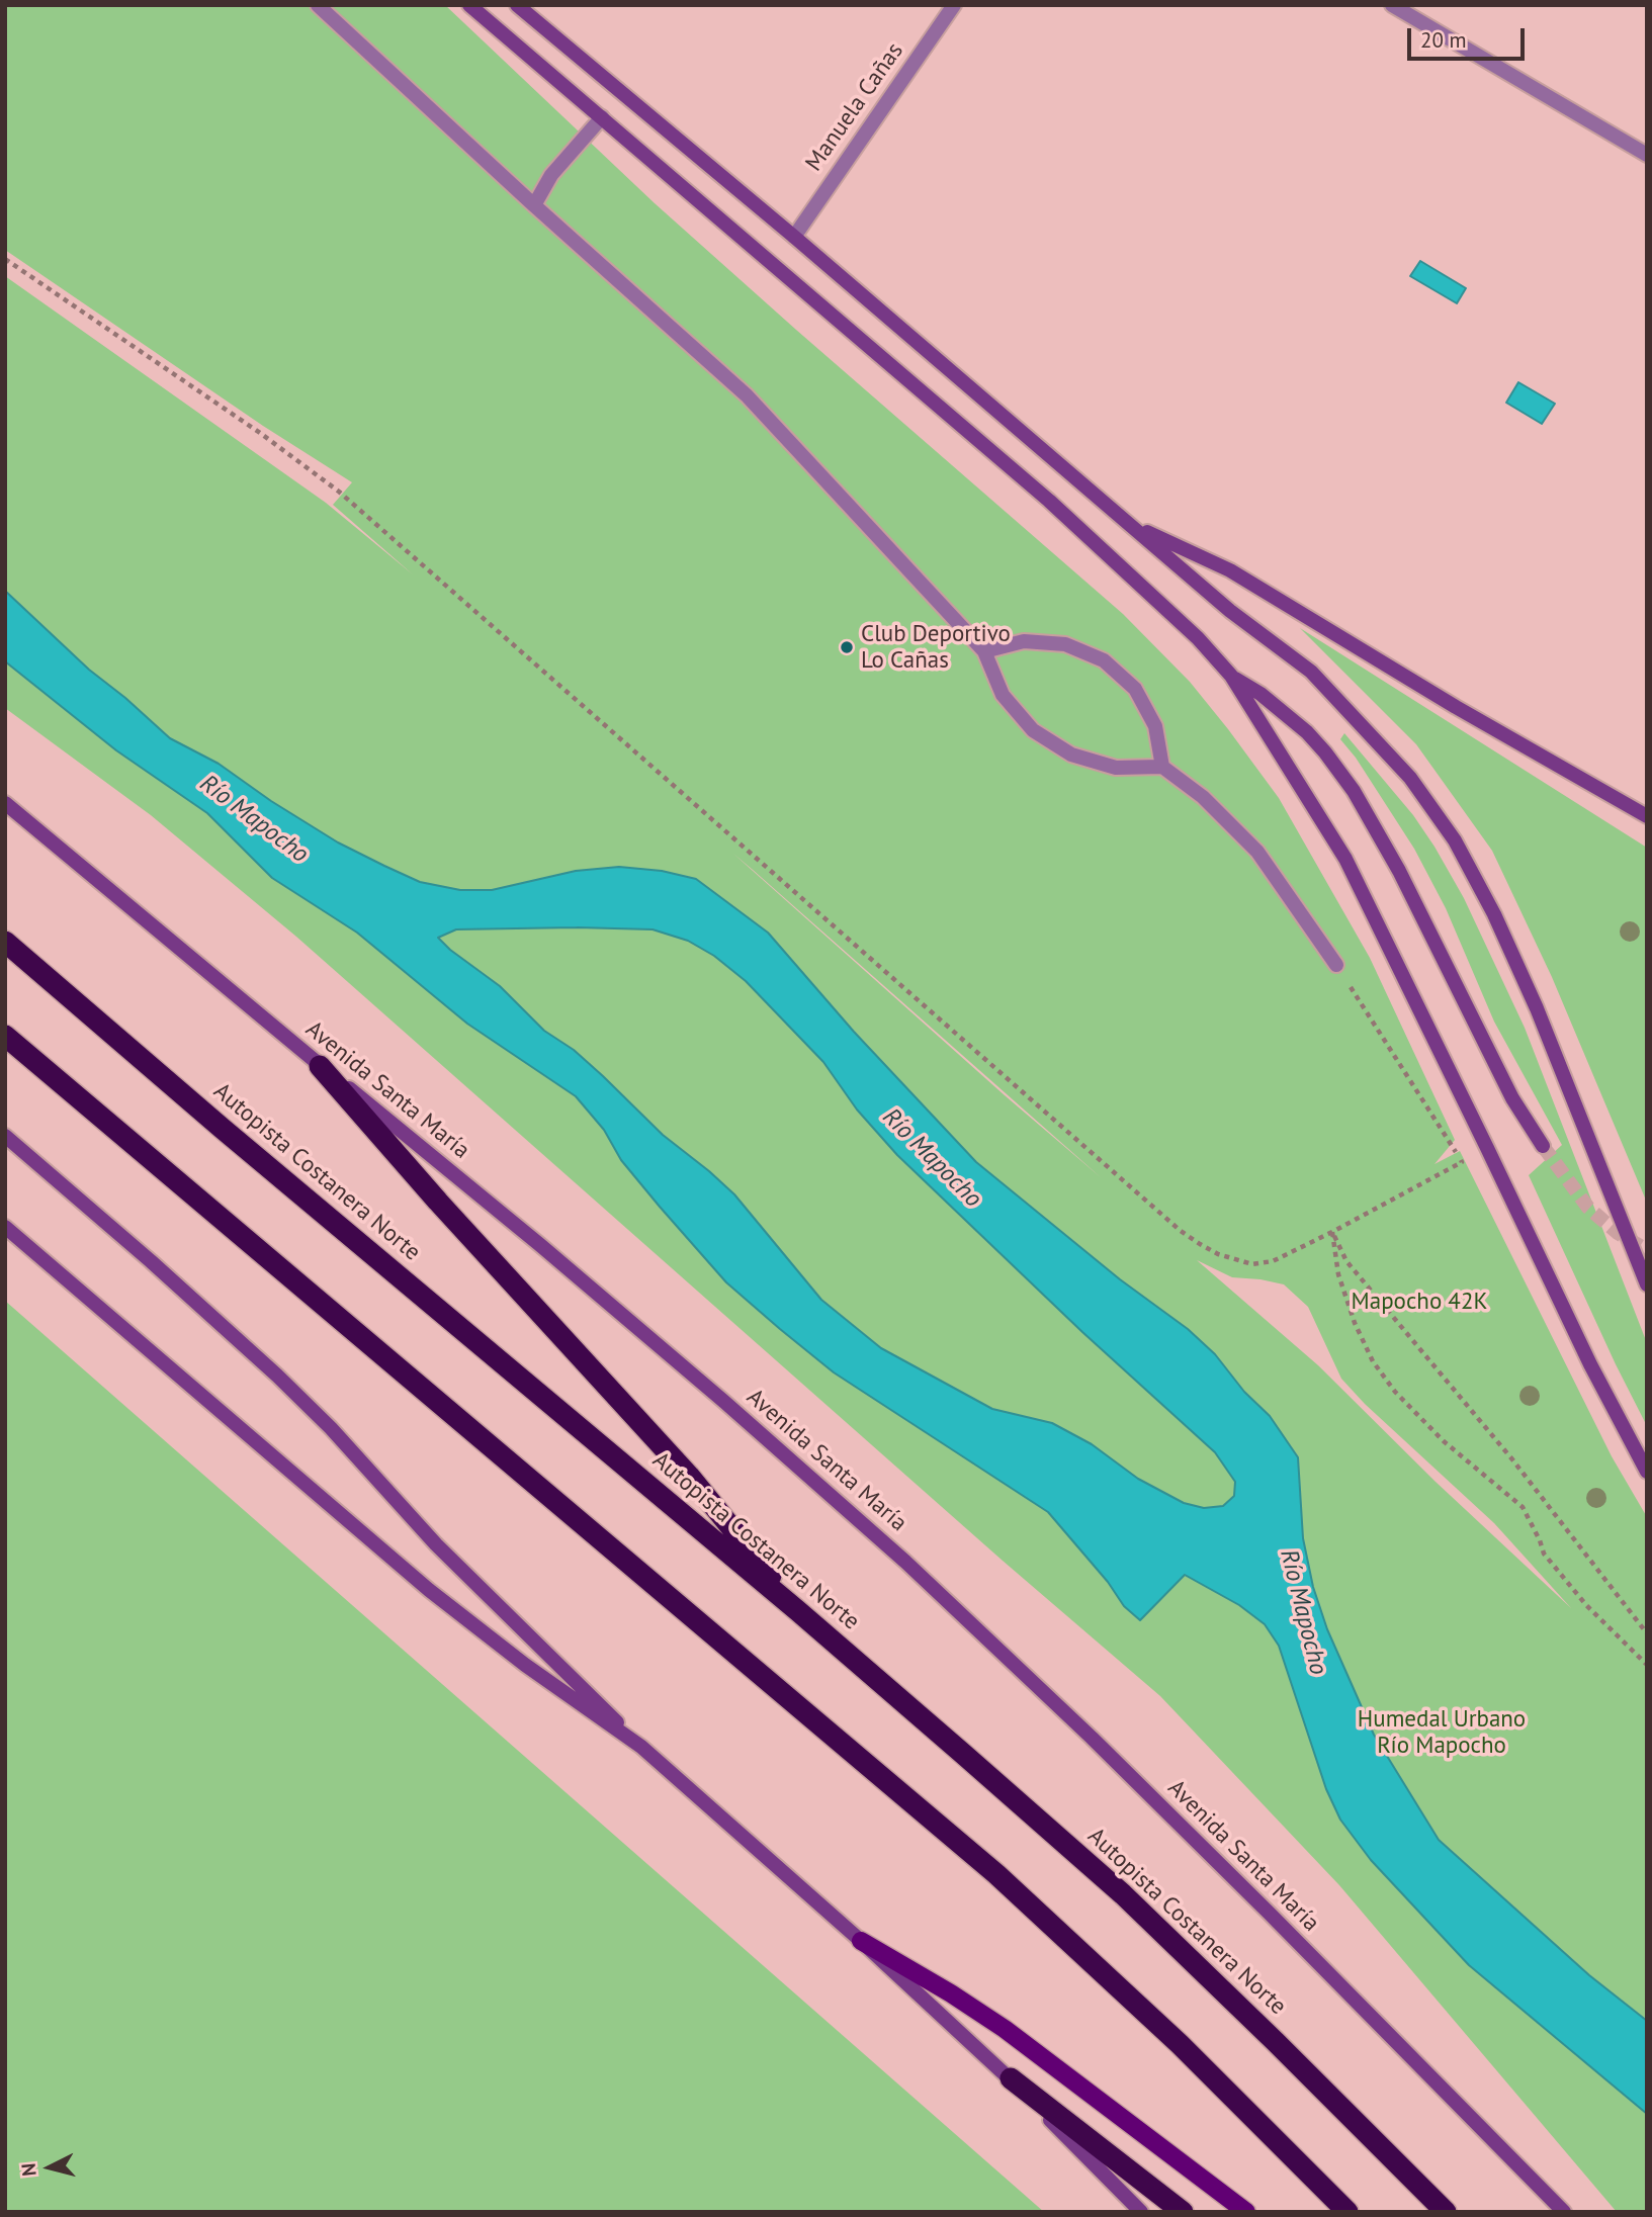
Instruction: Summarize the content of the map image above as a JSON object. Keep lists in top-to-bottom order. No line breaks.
{"streets":{"highway":["Autopista Costanera Norte"],"main road":["Avenida Santa María"],"street":["Manuela Cañas"]},"water":["Río Mapocho"],"parks":["Mapocho 42K","Humedal Urbano Río Mapocho"],"places":["Club Deportivo Lo Cañas"],"scale_bar":"20 m","north":"left"}
